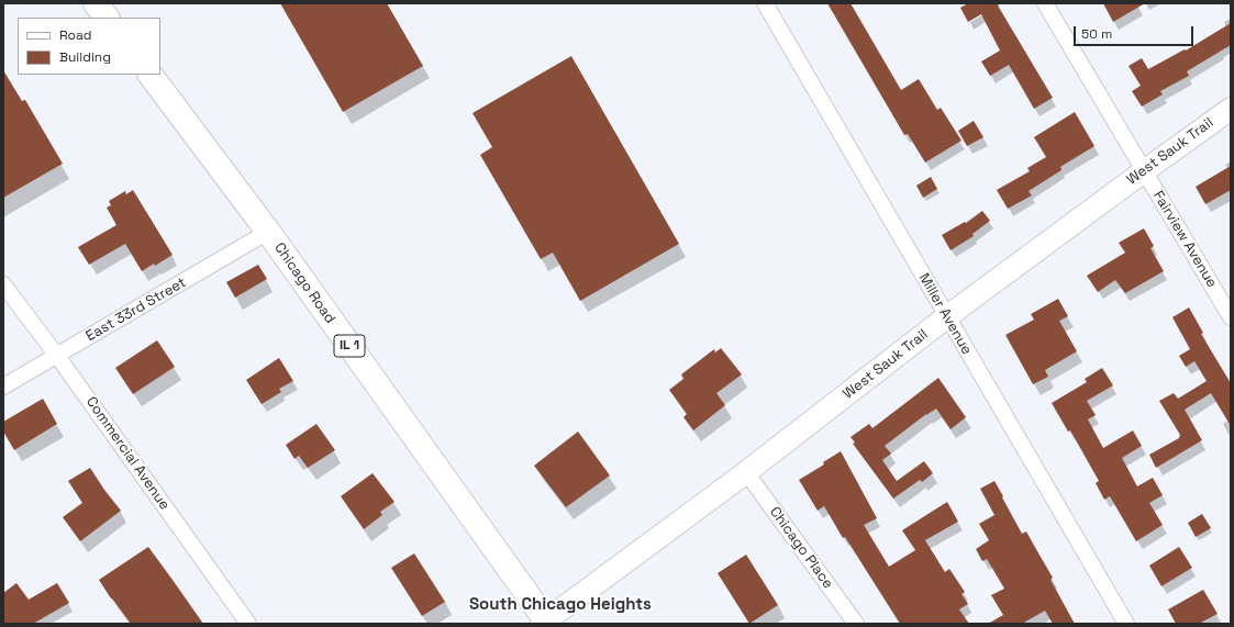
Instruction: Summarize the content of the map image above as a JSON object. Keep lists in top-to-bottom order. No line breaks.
{"streets":{"main road":["West Sauk Trail","Chicago Road","IL 1"],"street":["Fairview Avenue","East 33rd Street","Miller Avenue","Commercial Avenue","Chicago Place"]},"crossings":[["West Sauk Trail","Fairview Avenue"],["West Sauk Trail","Chicago Road"],["West Sauk Trail","Miller Avenue"],["West Sauk Trail","Chicago Place"],["Chicago Road","East 33rd Street"],["East 33rd Street","Commercial Avenue"]],"districts":["South Chicago Heights"],"legend":["Road","Building"],"scale_bar":"50 m"}
